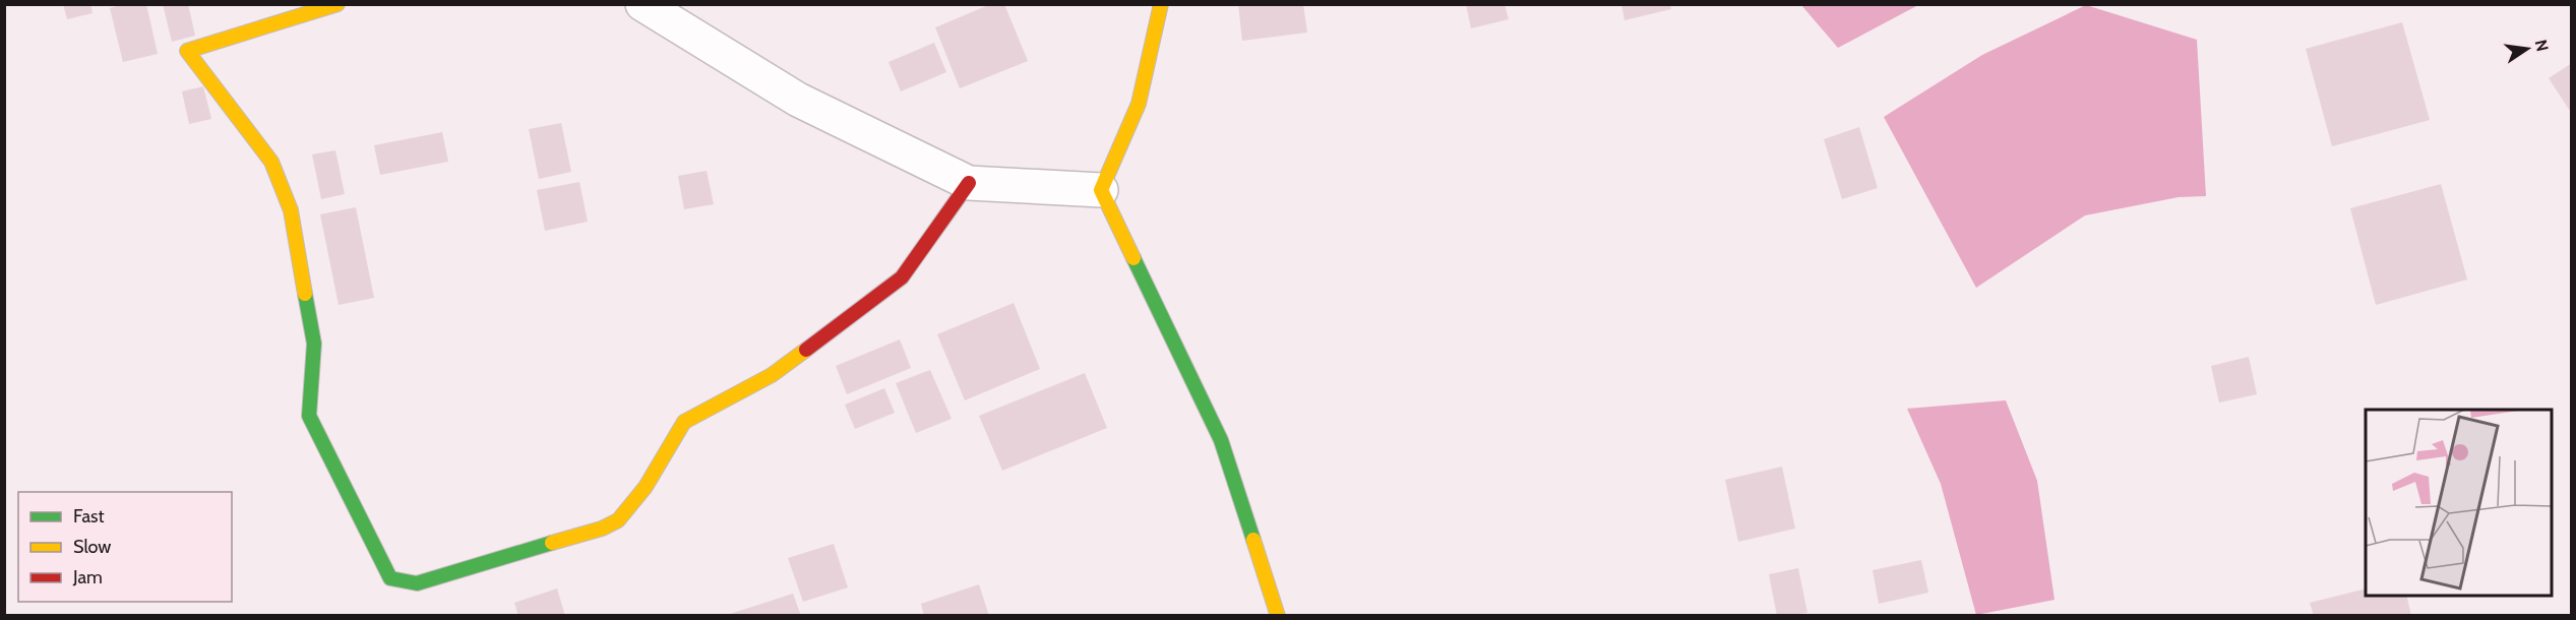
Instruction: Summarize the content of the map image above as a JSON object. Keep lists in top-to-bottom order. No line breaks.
{"legend":["Fast","Slow","Jam"],"north":"right"}
